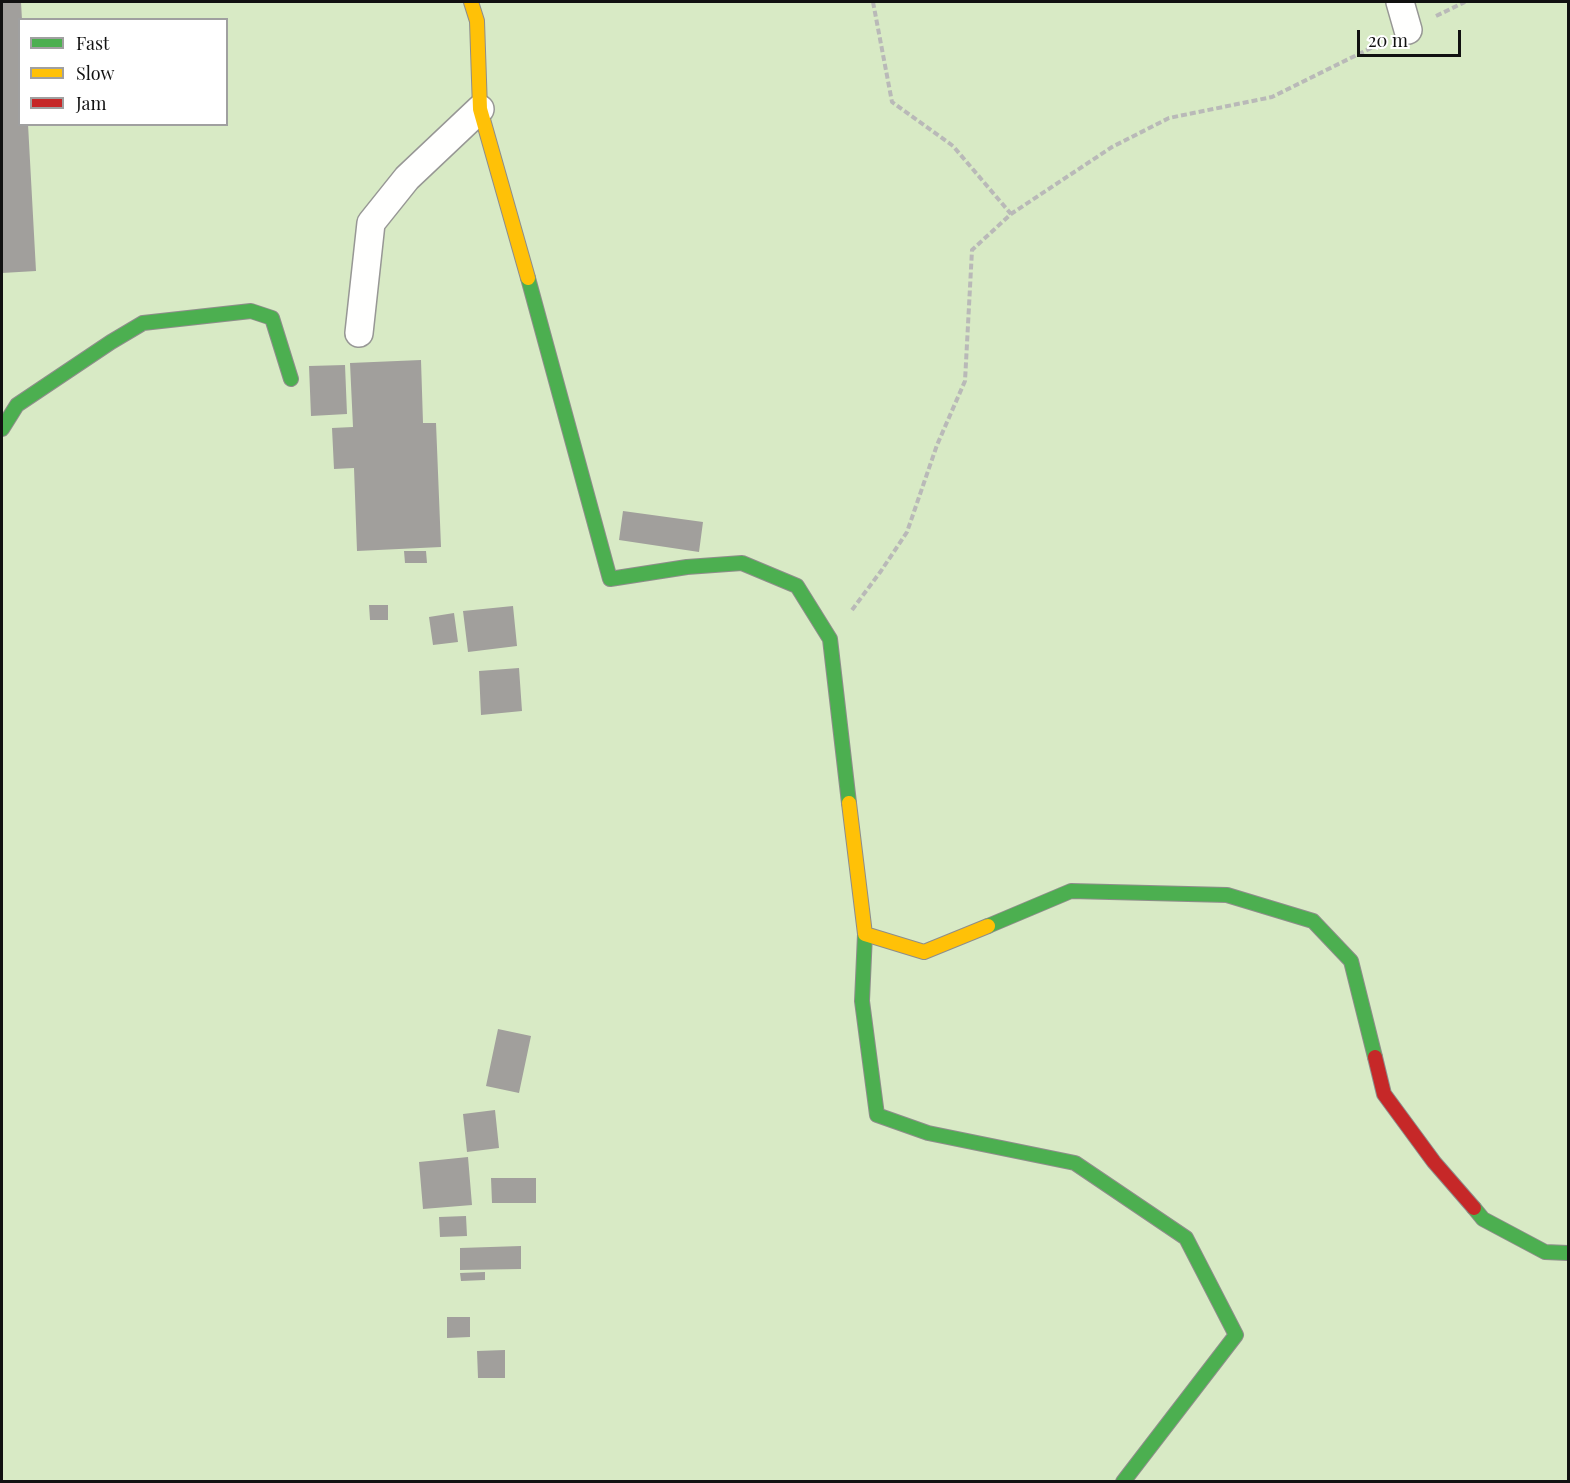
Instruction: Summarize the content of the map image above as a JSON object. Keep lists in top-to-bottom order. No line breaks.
{"legend":["Fast","Slow","Jam"],"scale_bar":"20 m"}
